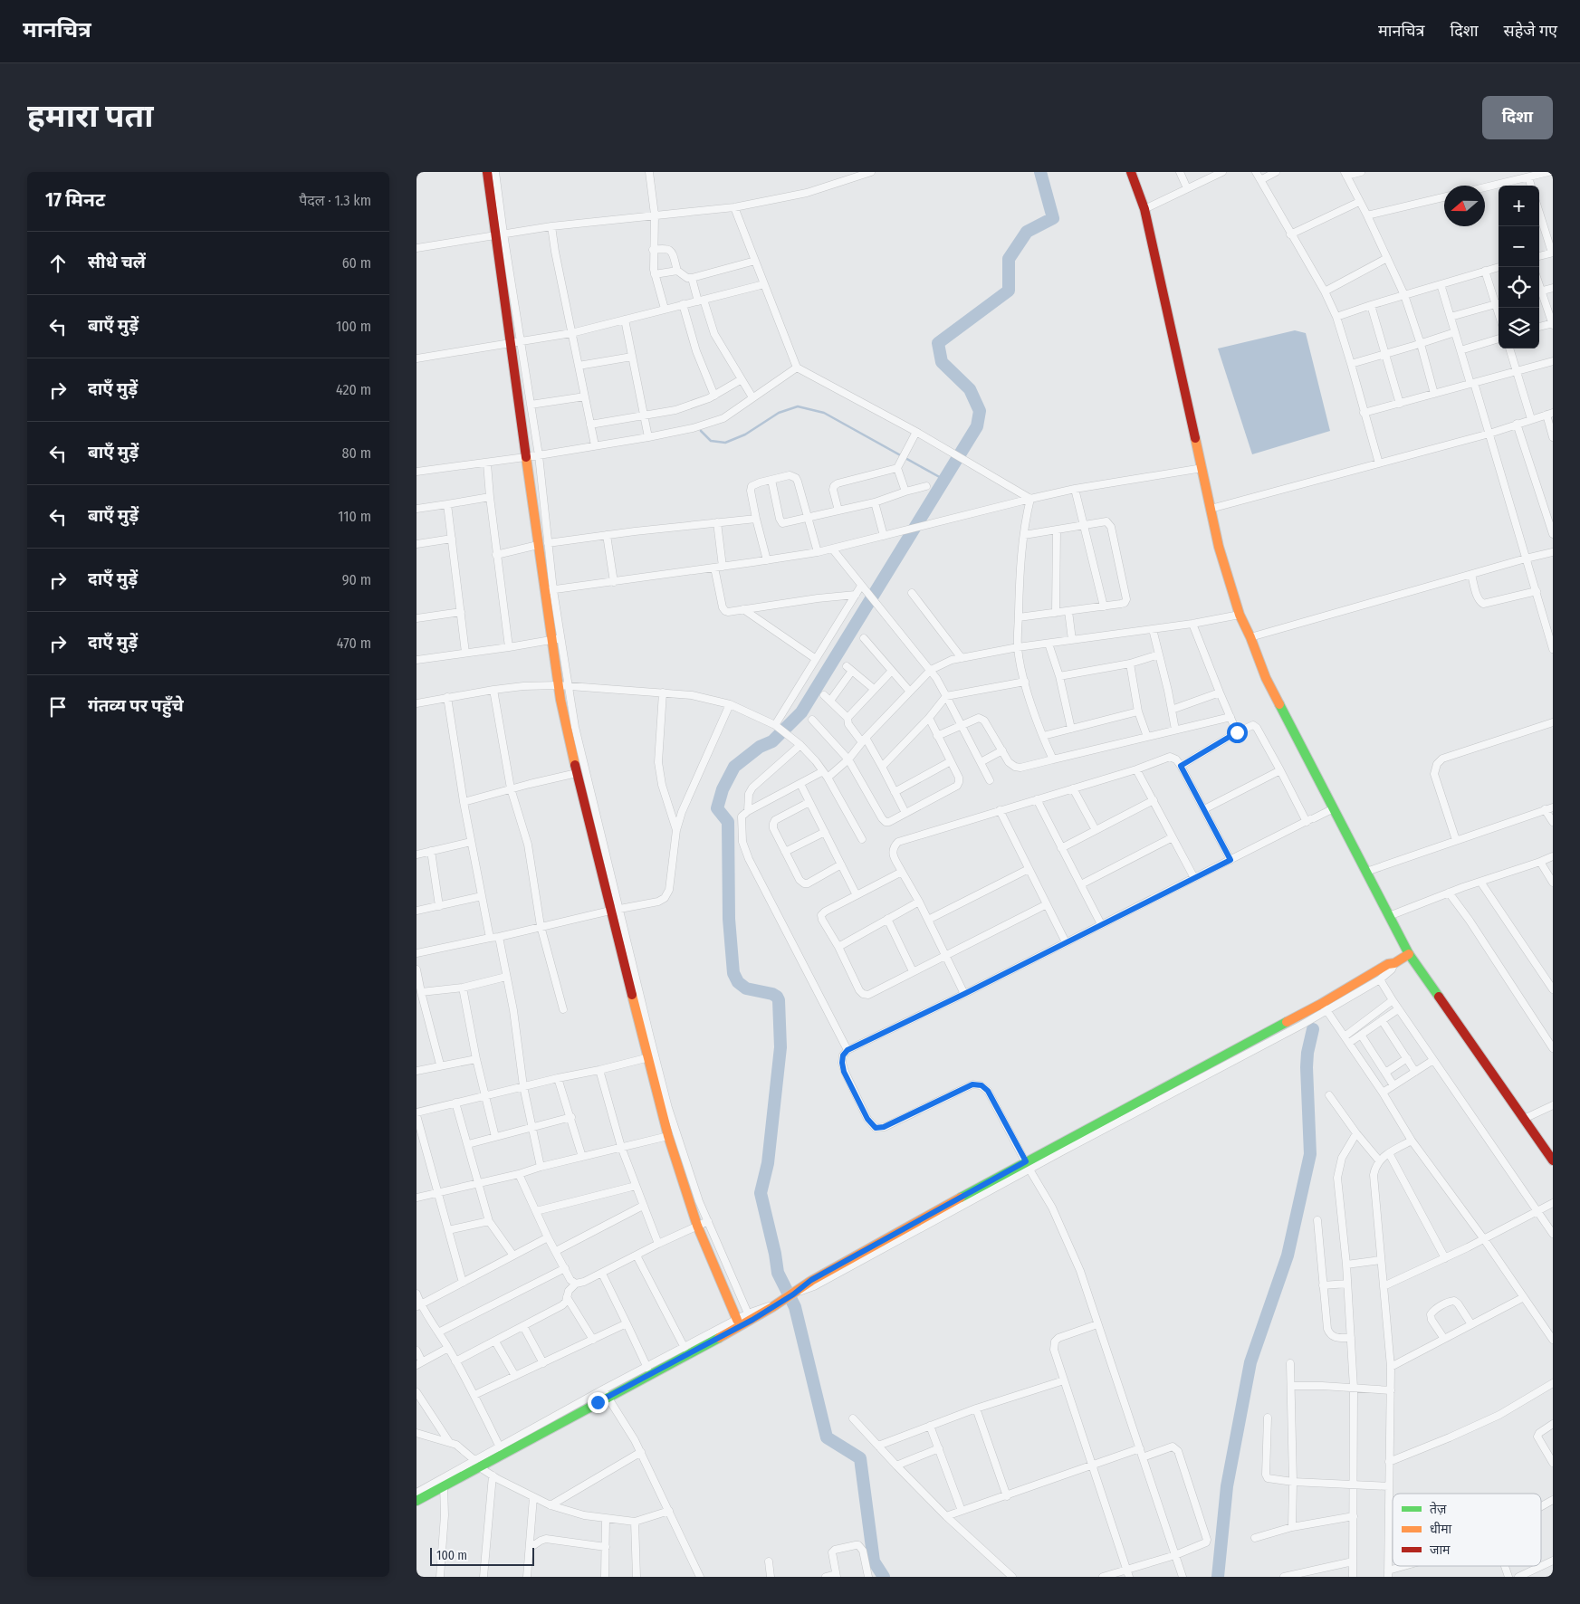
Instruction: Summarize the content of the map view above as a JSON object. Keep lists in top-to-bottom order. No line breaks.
{"legend":["तेज़","धीमा","जाम"],"scale_bar":"100 m","north":"left","page":{"header":"मानचित्र","nav":["मानचित्र","दिशा","सहेजे गए"],"buttons":"दिशा","title":"हमारा पता","heading":["17 मिनट","पैदल · 1.3 km"],"map_buttons":["+","−"],"list":[["सीधे चलें","60 m"],["बाएँ मुड़ें","100 m"],["दाएँ मुड़ें","420 m"],["बाएँ मुड़ें","80 m"],["बाएँ मुड़ें","110 m"],["दाएँ मुड़ें","90 m"],["दाएँ मुड़ें","470 m"],"गंतव्य पर पहुँचे"],"scale":"100 m"}}
